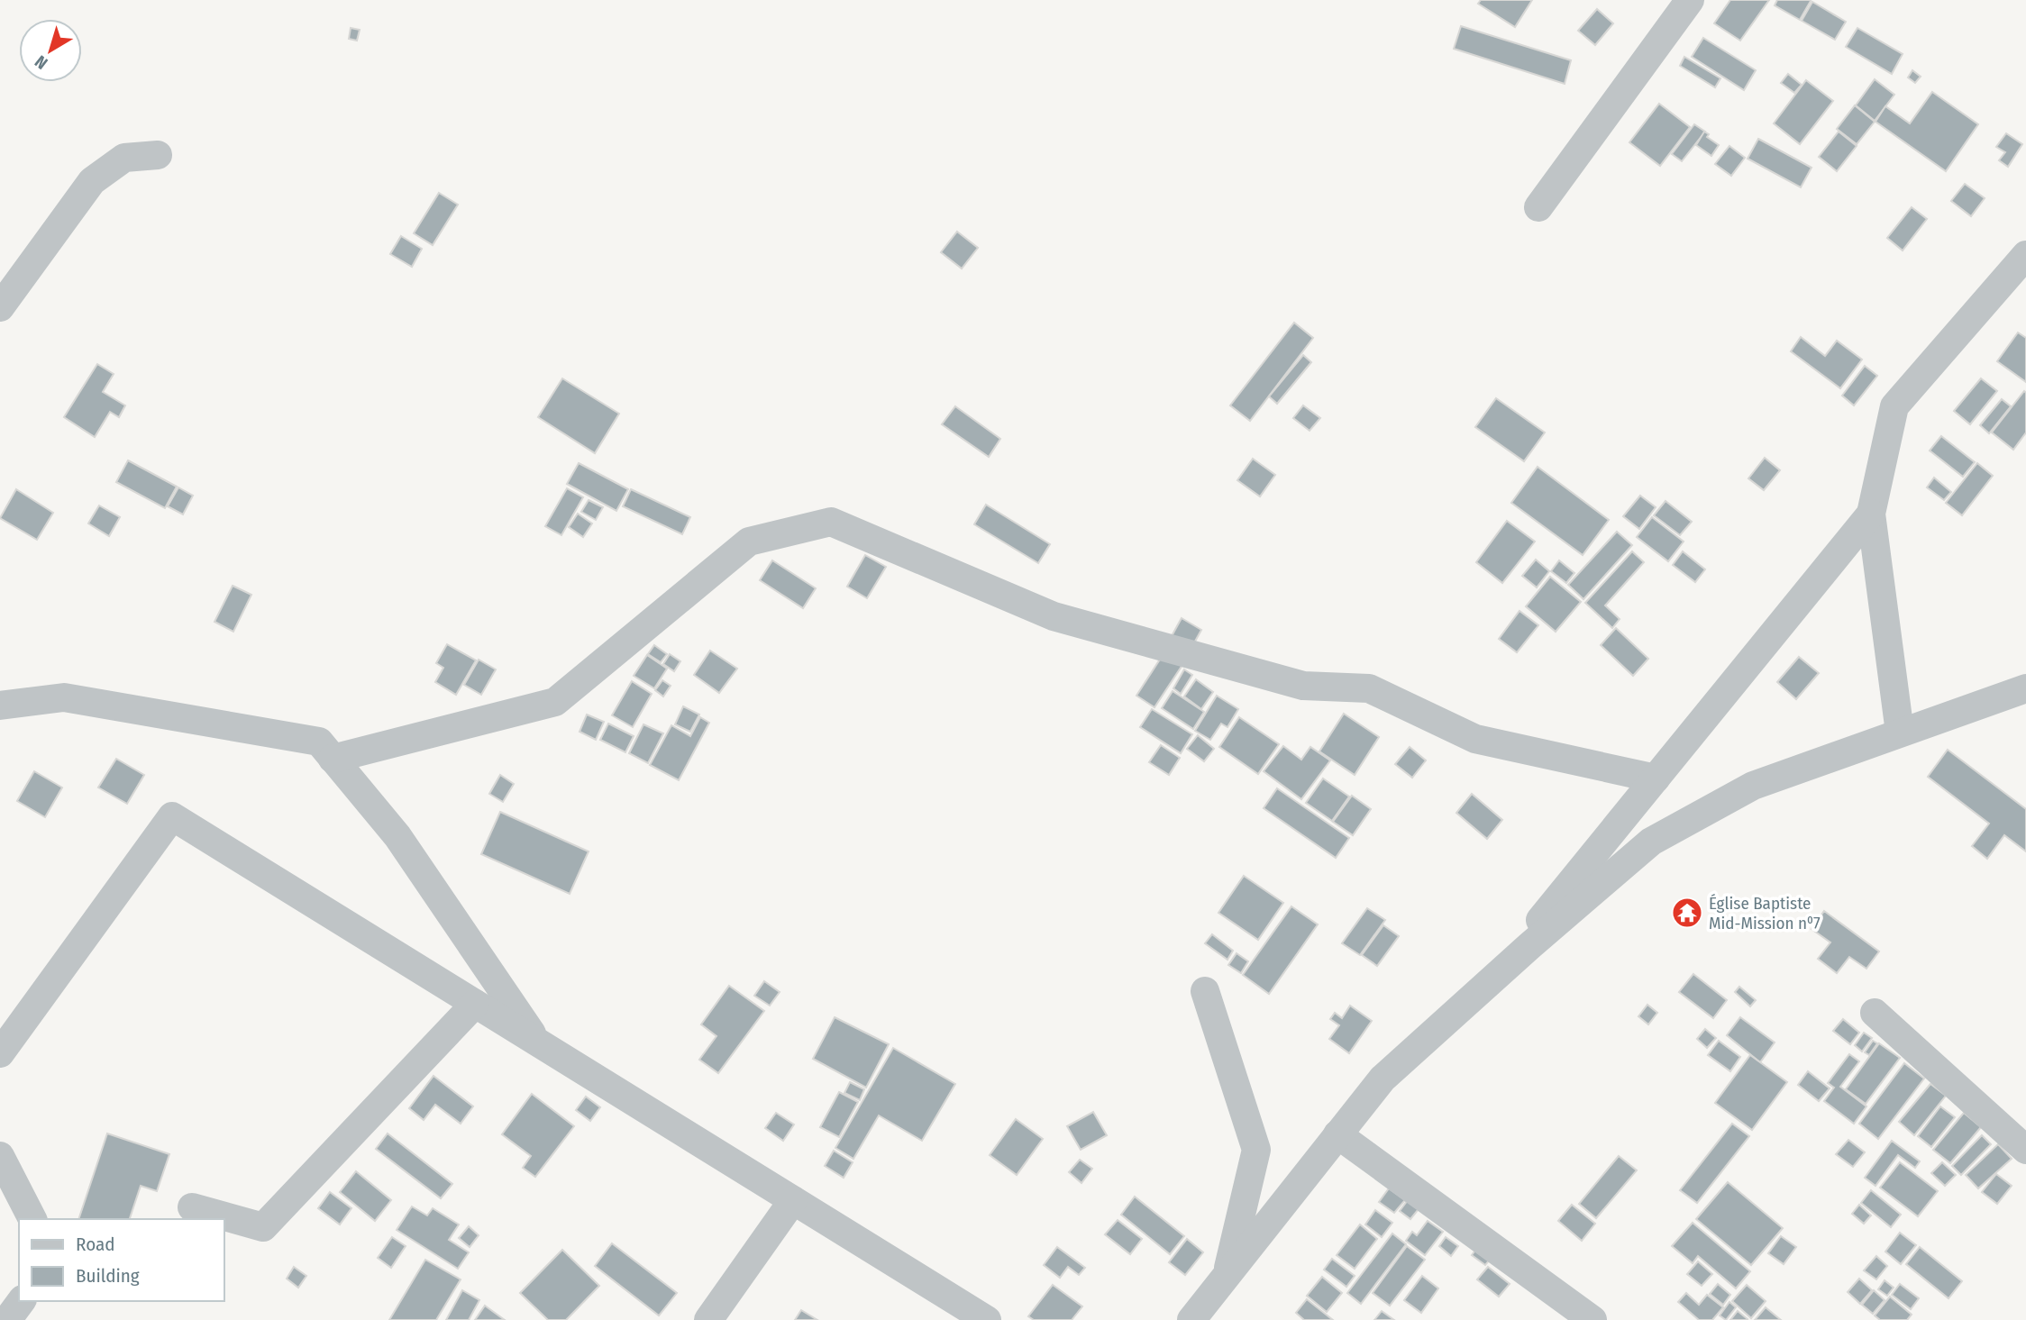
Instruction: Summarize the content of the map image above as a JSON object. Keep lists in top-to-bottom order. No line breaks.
{"places":{"temple":["Église Baptiste Mid-Mission n⁰7"]},"legend":["Road","Building"],"north":"bottom left"}
